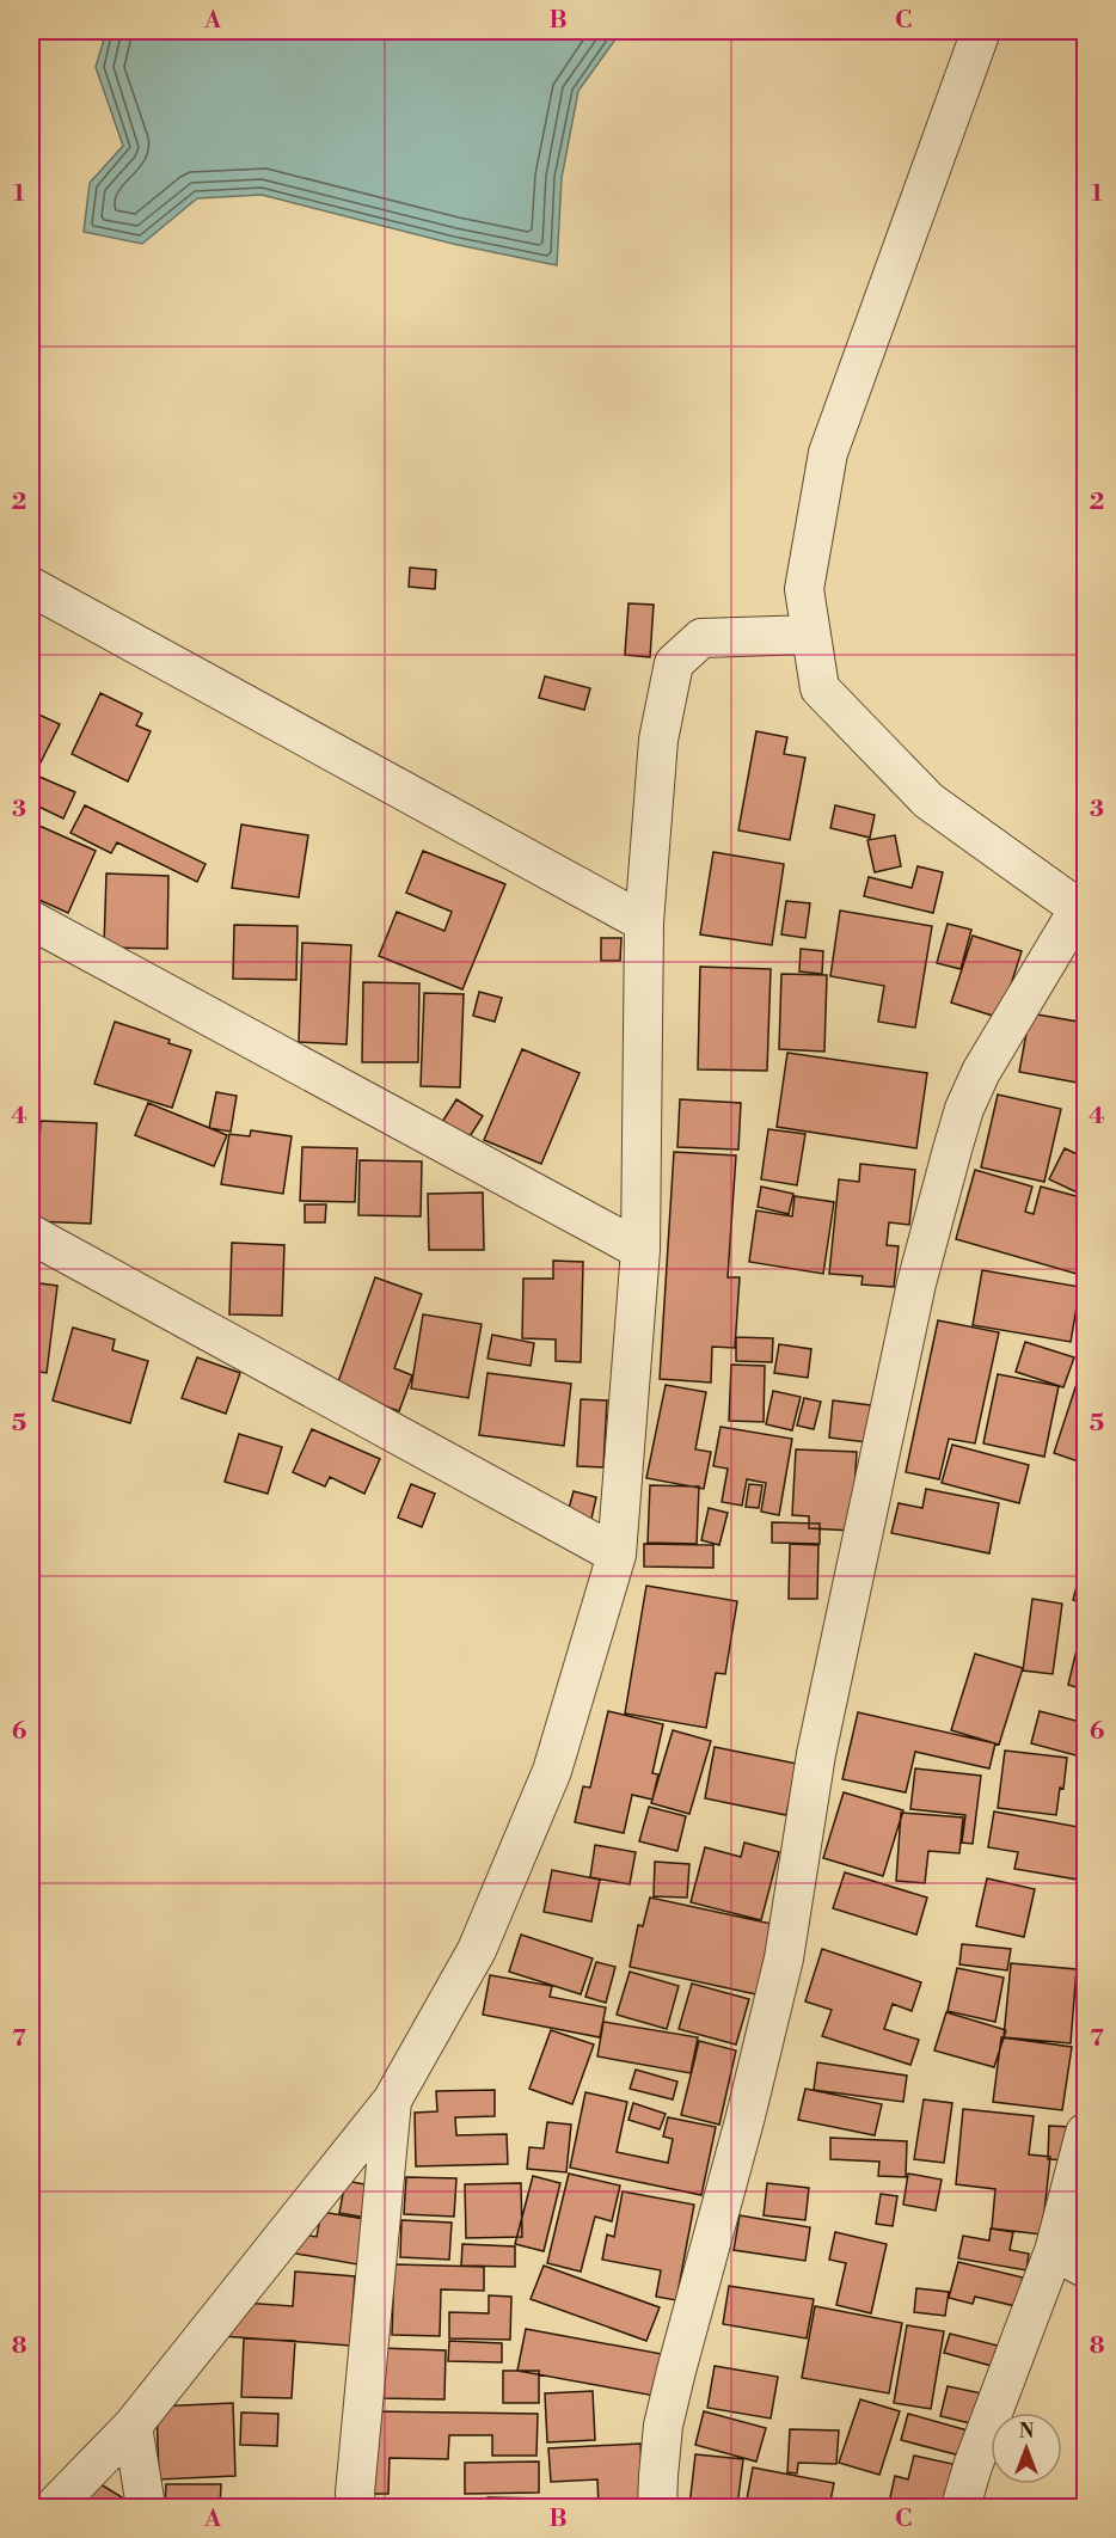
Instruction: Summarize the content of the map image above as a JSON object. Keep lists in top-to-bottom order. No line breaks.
{"north":"top","grid":{"columns":["A","B","C"],"rows":["1","2","3","4","5","6","7","8"]}}
